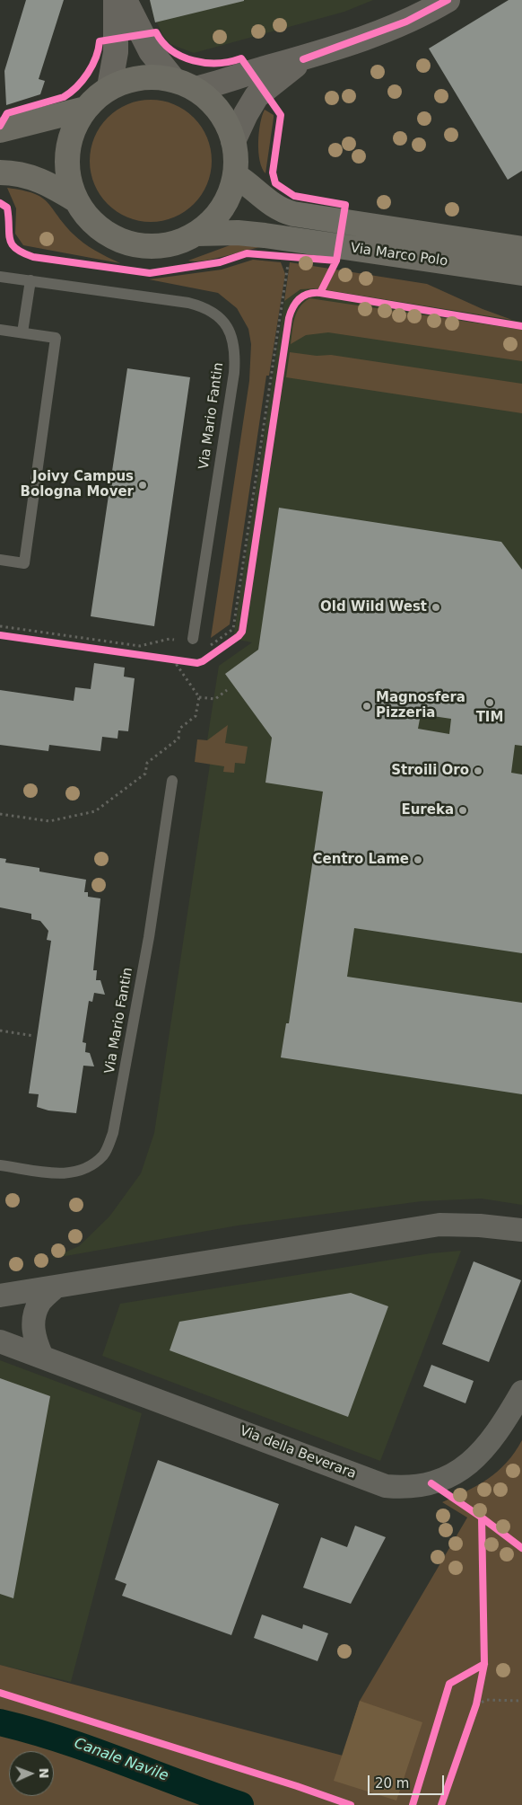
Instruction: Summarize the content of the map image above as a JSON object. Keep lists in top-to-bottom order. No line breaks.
{"streets":{"main road":["Via Marco Polo"],"street":["Via della Beverara"],"lane":["Via Mario Fantin"]},"water":["Canale Navile"],"places":["Joivy Campus Bologna Mover","Old Wild West","TIM","Magnosfera Pizzeria","Stroili Oro","Eureka","Centro Lame"],"scale_bar":"20 m","north":"right"}
